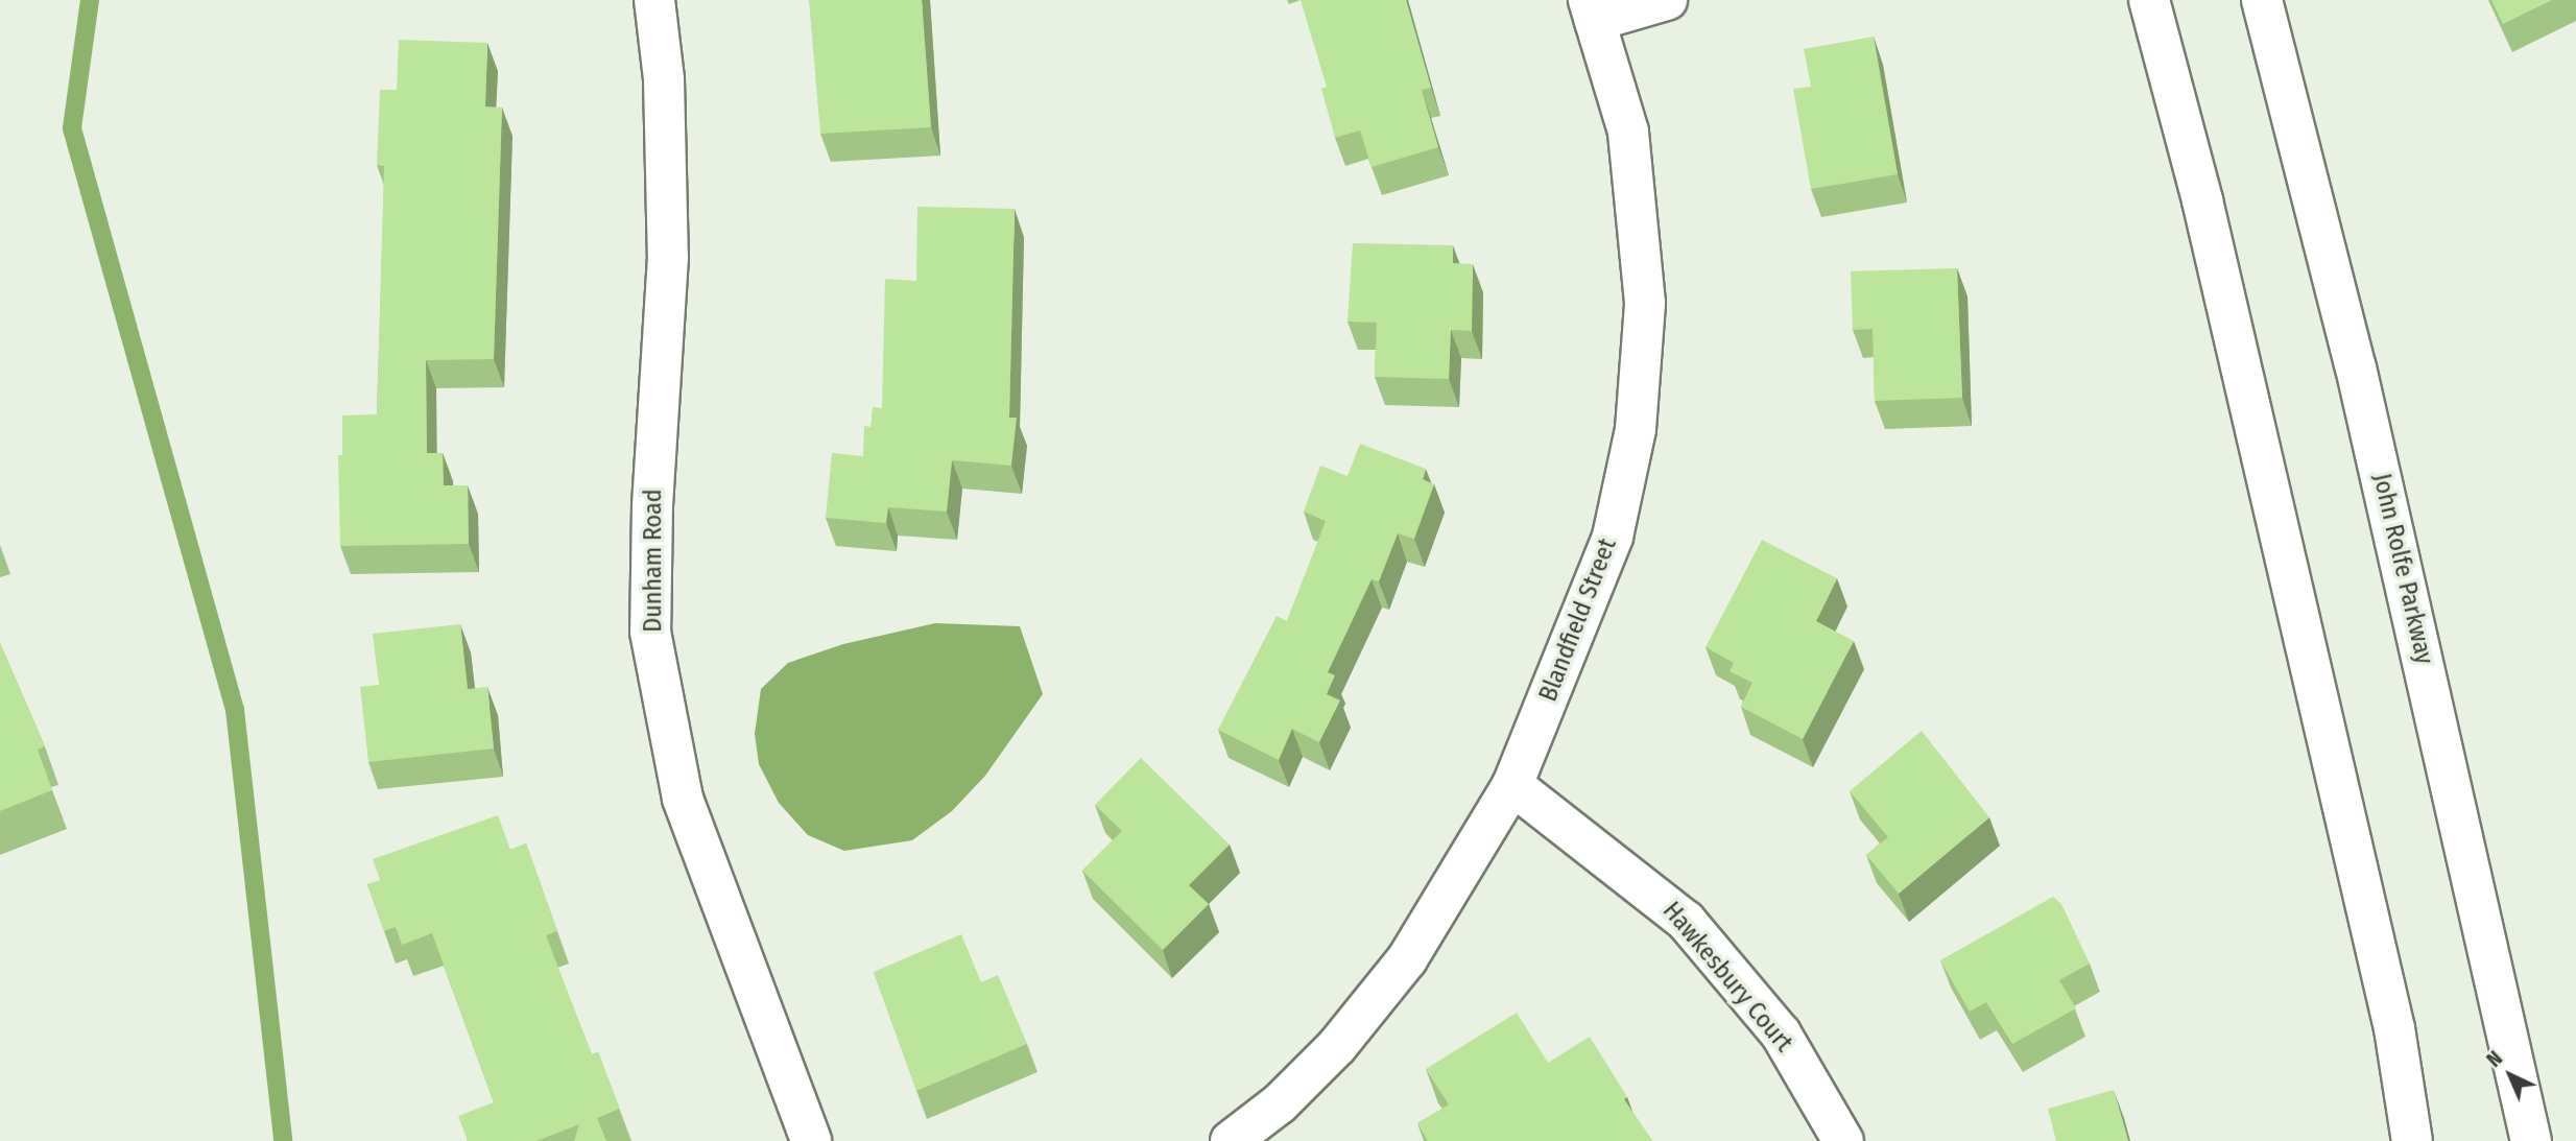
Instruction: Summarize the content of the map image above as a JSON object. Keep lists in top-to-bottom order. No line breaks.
{"streets":{"street":["Dunham Road","John Rolfe Parkway","Blandfield Street","Hawkesbury Court"]},"crossings":[["Blandfield Street","Hawkesbury Court"]],"north":"top left"}
